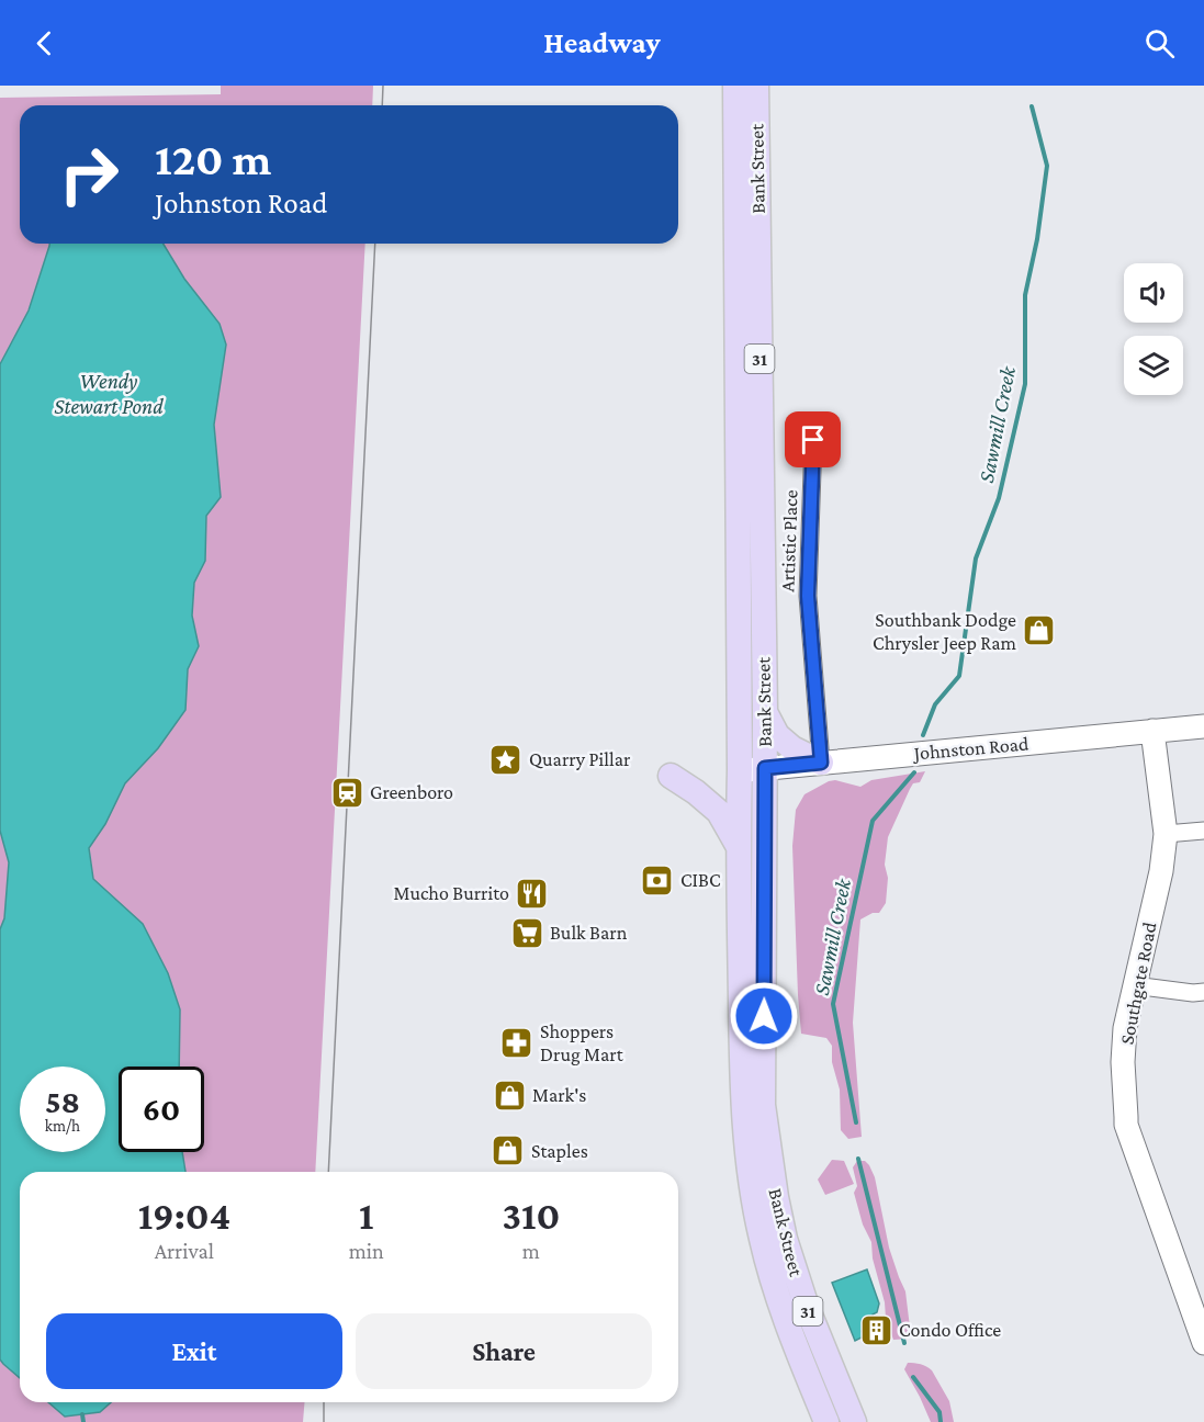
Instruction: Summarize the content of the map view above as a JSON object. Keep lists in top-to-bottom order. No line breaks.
{"streets":{"main road":["Bank Street","31"],"street":["Artistic Place","Johnston Road","Southgate Road"]},"crossings":[["Bank Street","Johnston Road"],["Artistic Place","Johnston Road"],["Johnston Road","Southgate Road"]],"water":["Wendy Stewart Pond","Sawmill Creek"],"places":{"shop":["Southbank Dodge Chrysler Jeep Ram","Mark's","Staples"],"place":["Quarry Pillar"],"station":["Greenboro"],"bank":["CIBC"],"restaurant":["Mucho Burrito"],"supermarket":["Bulk Barn"],"pharmacy":["Shoppers Drug Mart"],"building":["Condo Office"]},"page":{"header":"Headway","turn":["120 m","Johnston Road"],"speed":"58 km/h","limit":"60","eta":["19:04","Arrival","1","min","310","m"],"buttons":["Exit","Share"]}}
